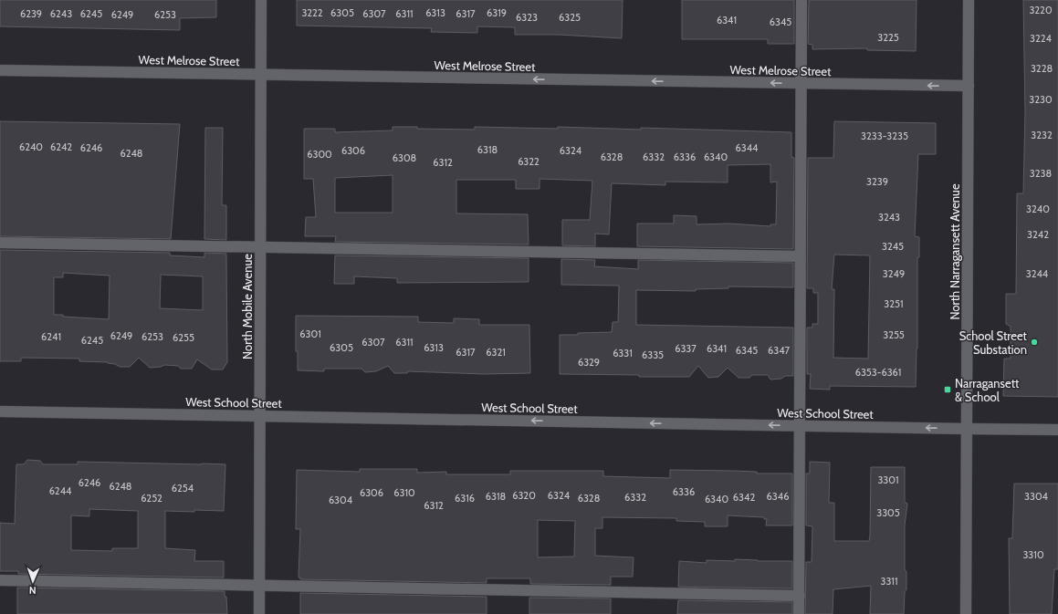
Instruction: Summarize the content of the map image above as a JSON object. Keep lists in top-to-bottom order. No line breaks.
{"streets":{"street":["West Melrose Street","North Narragansett Avenue","North Mobile Avenue","West School Street"]},"crossings":[["West Melrose Street","North Narragansett Avenue"],["West Melrose Street","North Mobile Avenue"],["North Narragansett Avenue","West School Street"],["North Mobile Avenue","West School Street"]],"one_way":["West Melrose Street","West School Street"],"places":{"other":["School Street Substation"],"transit":["Narragansett & School"]},"house_numbers":["3220","3222","6305","6313","6319","6239","6243","6245","6307","6311","6317","6249","6253","6323","6325","6341","6345","3225","3224","3228","3230","3232","3233-3235","6240","6242","6246","6344","6318","6306","6324","6248","6300","6328","6332","6336","6340","6308","6322","6312","3238","3239","3240","3243","3242","3245","3249","3244","3251","6301","3255","6249","6241","6253","6255","6245","6307","6311","6305","6313","6337","6341","6345","6347","6317","6321","6331","6335","6329","6353-6361","3301","6246","6248","6254","6244","6336","6306","6310","6320","6324","6318","6346","3304","6332","6342","6252","6316","6328","6340","6304","6312","3305","3310","3311"],"north":"bottom"}
